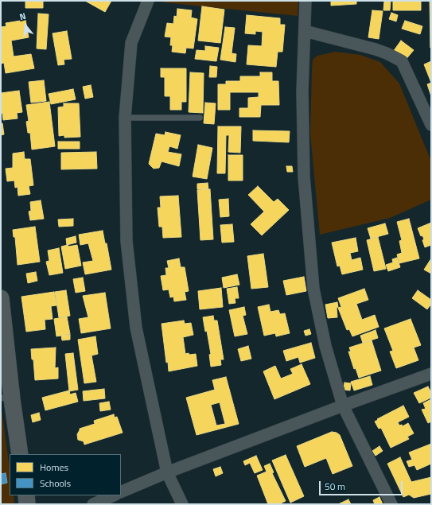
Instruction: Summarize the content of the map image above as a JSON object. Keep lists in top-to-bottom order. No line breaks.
{"legend":["Homes","Schools"],"scale_bar":"50 m","north":"top"}
